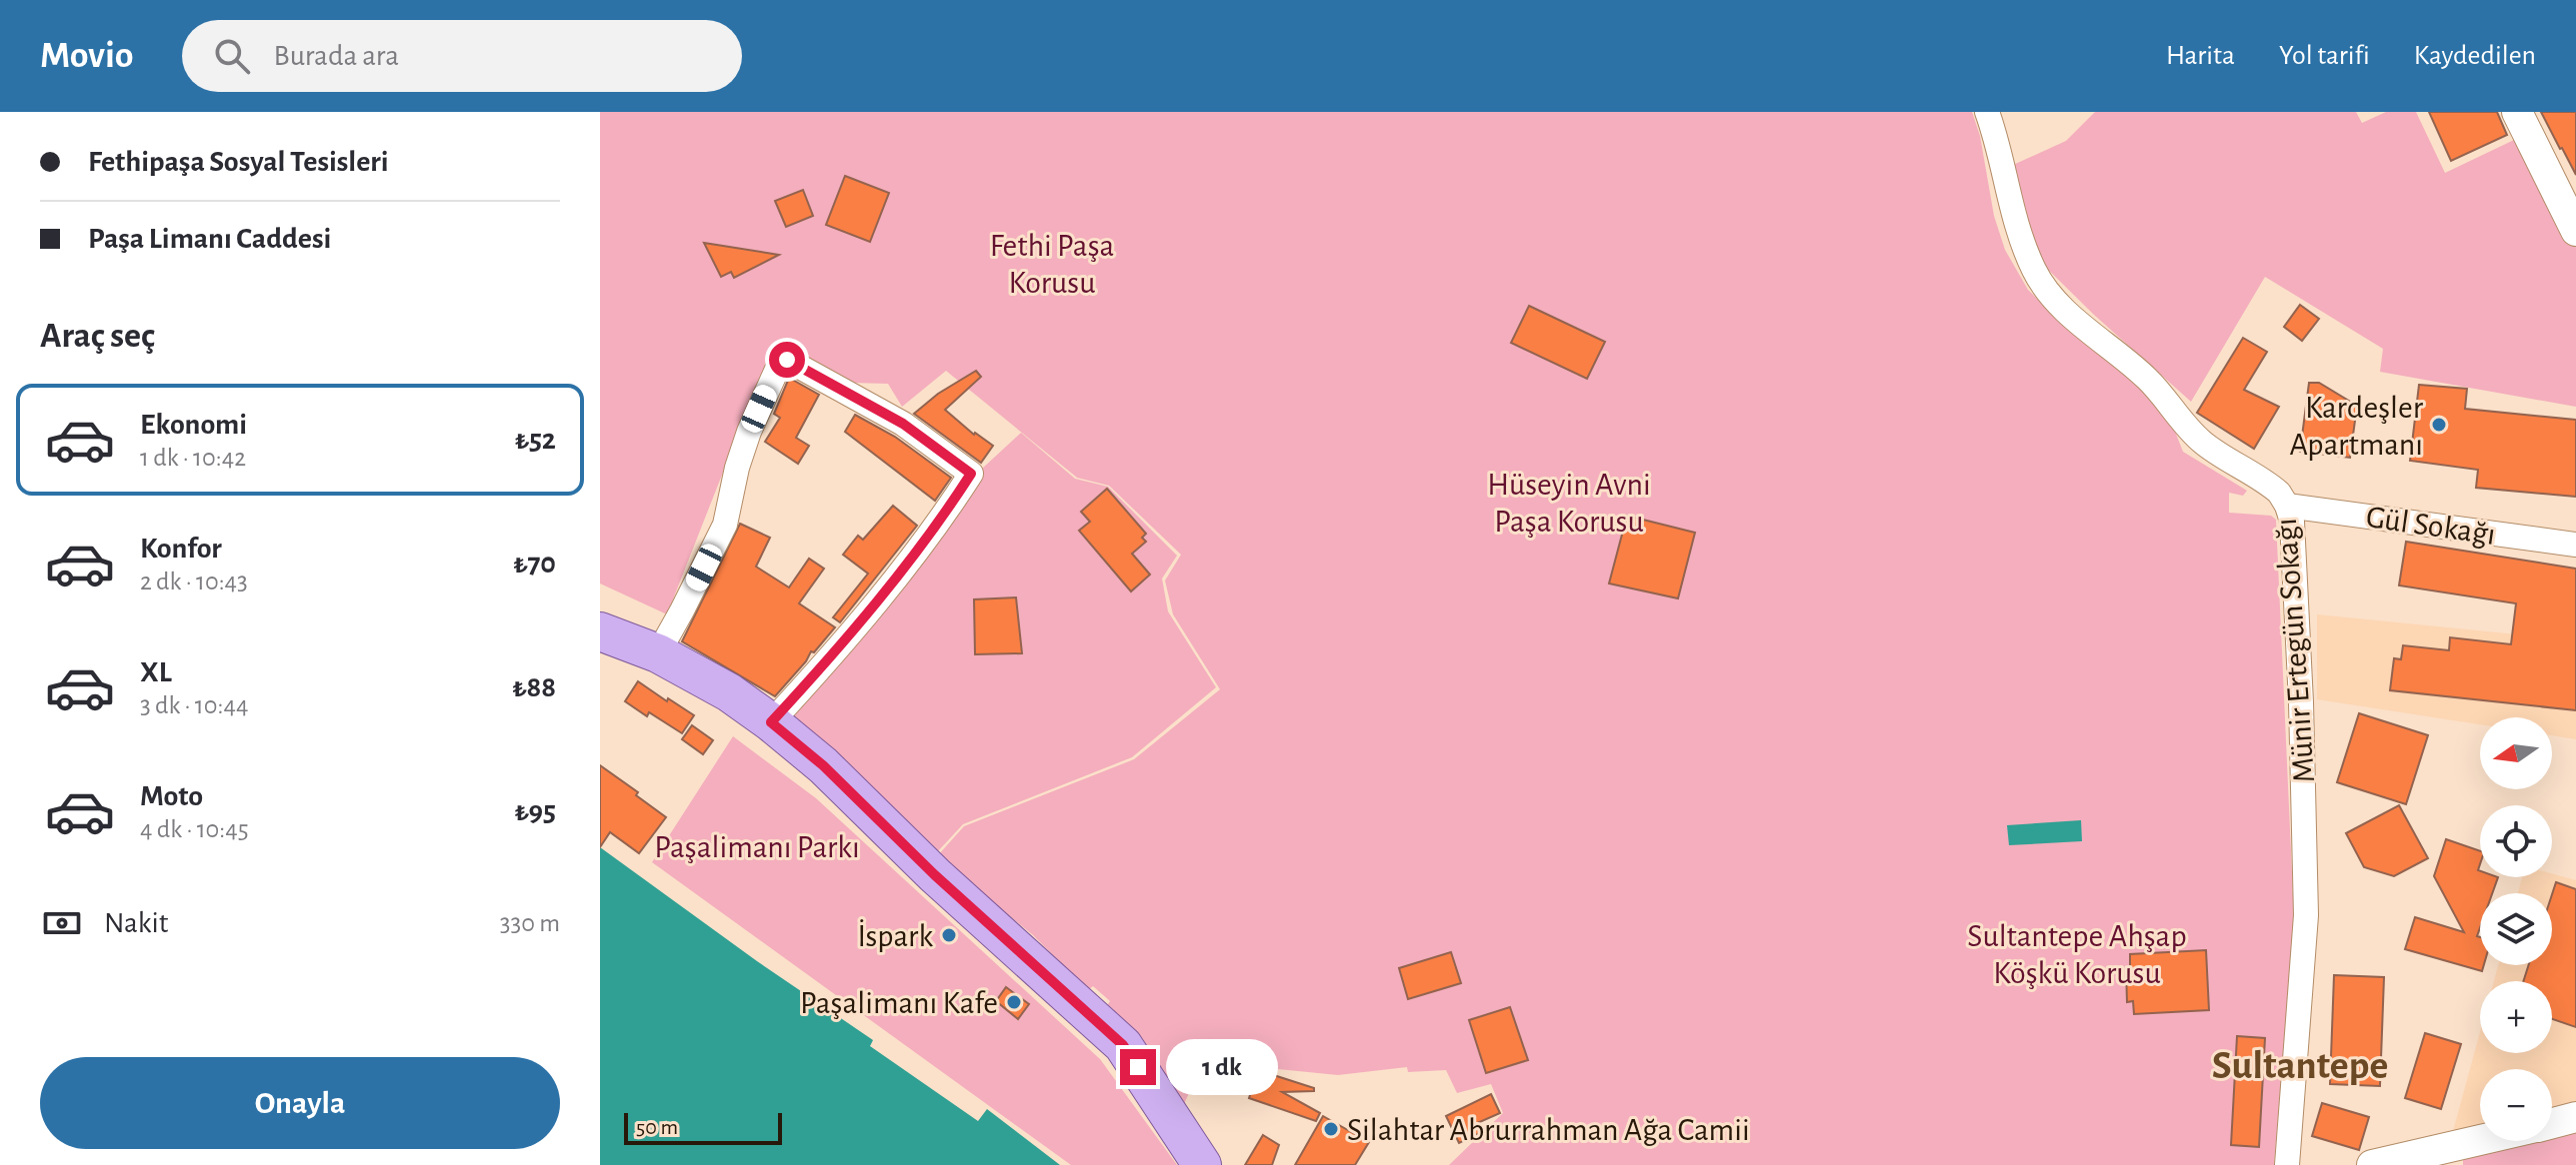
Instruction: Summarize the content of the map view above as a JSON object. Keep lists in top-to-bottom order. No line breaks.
{"streets":{"street":["Gül Sokağı","Münir Ertegün Sokağı"]},"crossings":[["Gül Sokağı","Münir Ertegün Sokağı"]],"districts":["Sultantepe"],"parks":["Fethi Paşa Korusu","Hüseyin Avni Paşa Korusu","Paşalimanı Parkı","Sultantepe Ahşap Köşkü Korusu"],"places":["Kardeşler Apartmanı","İspark","Paşalimanı Kafe","Silahtar Abrurrahman Ağa Camii"],"scale_bar":"50 m","north":"left","page":{"header":"Movio","search":"Burada ara","nav":["Harita","Yol tarifi","Kaydedilen"],"banner":["Fethipaşa Sosyal Tesisleri","Paşa Limanı Caddesi"],"heading":"Araç seç","list":[{"name":"Ekonomi","note":"1 dk · 10:42","value":"₺52"},{"name":"Konfor","note":"2 dk · 10:43","value":"₺70"},{"name":"XL","note":"3 dk · 10:44","value":"₺88"},{"name":"Moto","note":"4 dk · 10:45","value":"₺95"}],"map_buttons":["+","−"],"pay":["Nakit","330 m"],"bubble":"1 dk","buttons":"Onayla","scale":"50 m"}}
